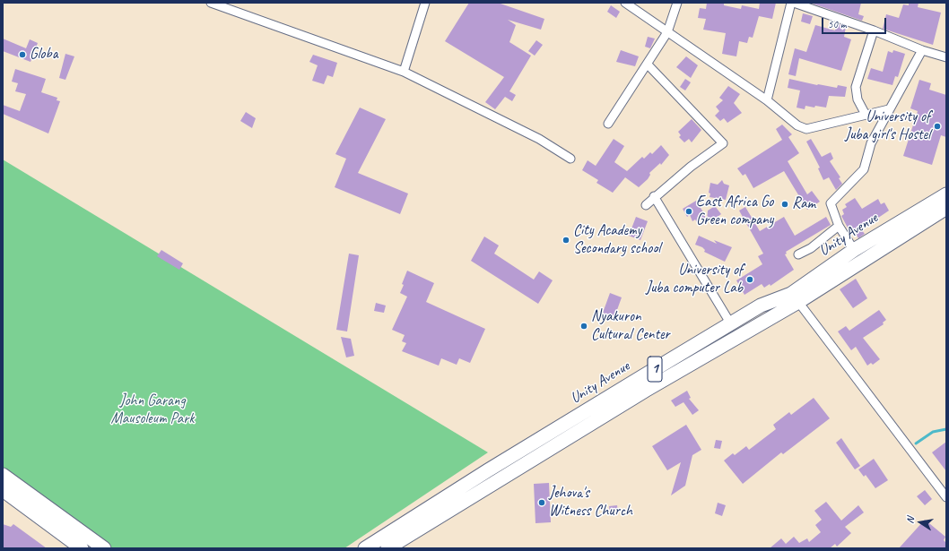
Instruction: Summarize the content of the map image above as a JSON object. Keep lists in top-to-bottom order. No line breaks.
{"streets":{"main road":["Unity Avenue","1"]},"parks":["John Garang Mausoleum Park"],"places":["Globa","University of Juba girl's Hostel","Ram","East Africa Go Green company","City Academy Secondary school","University of Juba computer Lab","Nyakuron Cultural Center","Jehova's Witness Church"],"scale_bar":"50 m","north":"left"}
